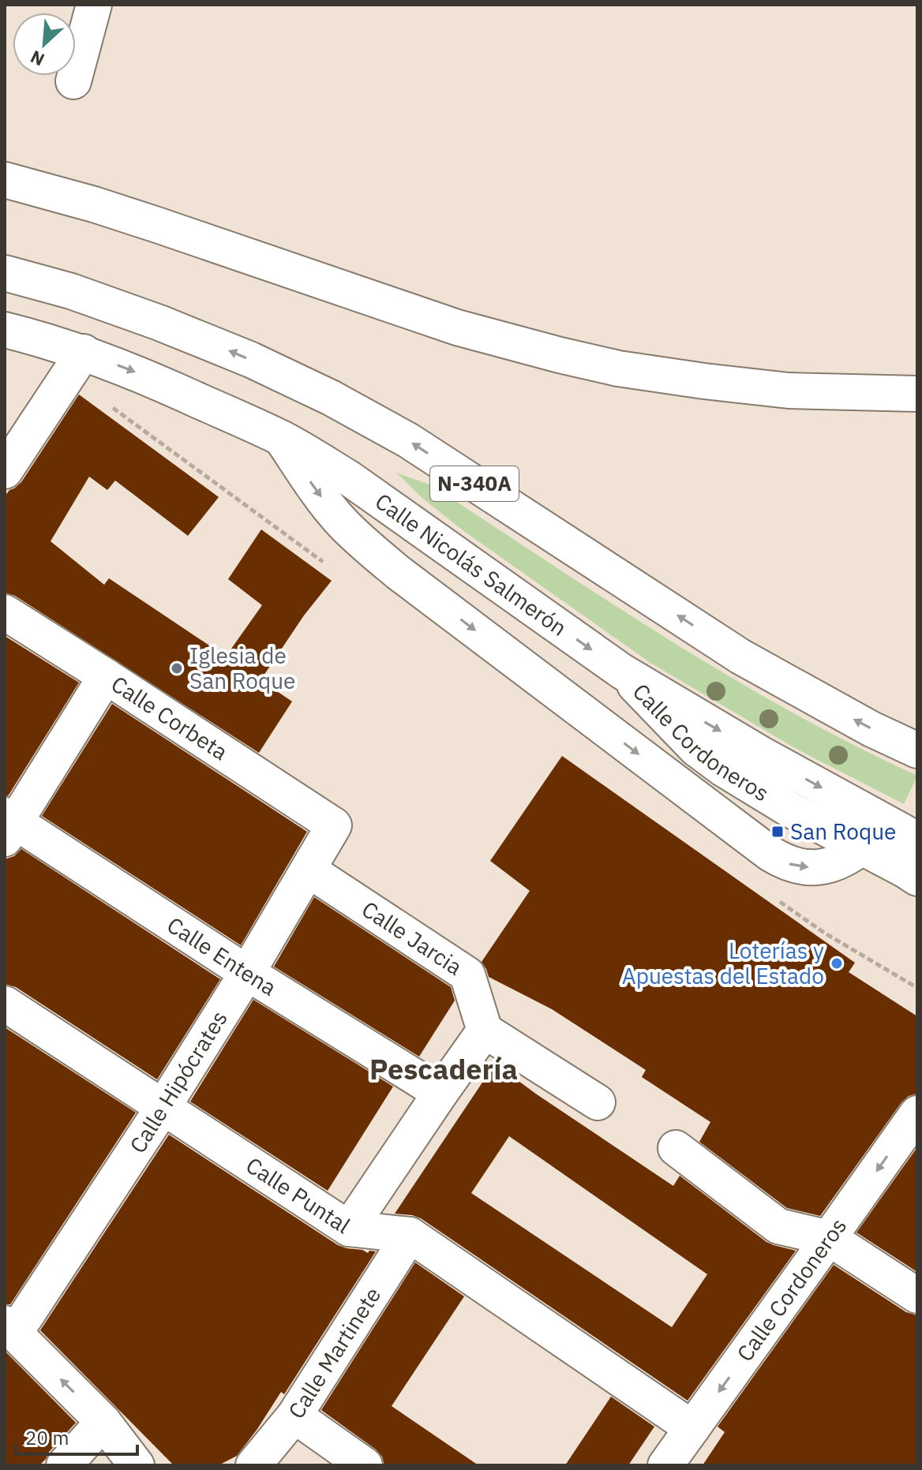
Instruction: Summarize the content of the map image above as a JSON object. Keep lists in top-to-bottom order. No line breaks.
{"streets":{"main road":["N-340A","Calle Nicolás Salmerón","Calle Corbeta","Calle Cordoneros","Calle Jarcia","Calle Entena","Calle Hipócrates","Calle Puntal","Calle Martinete"]},"crossings":[["Calle Nicolás Salmerón","Calle Cordoneros"],["Calle Corbeta","Calle Hipócrates"],["Calle Cordoneros","Calle Puntal"],["Calle Jarcia","Calle Hipócrates"],["Calle Entena","Calle Hipócrates"],["Calle Hipócrates","Calle Puntal"],["Calle Puntal","Calle Martinete"]],"one_way":["Calle Cordoneros"],"districts":["Pescadería"],"places":{"other":["Iglesia de San Roque","Loterías y Apuestas del Estado"],"transit":["San Roque"]},"scale_bar":"20 m","north":"bottom left"}
